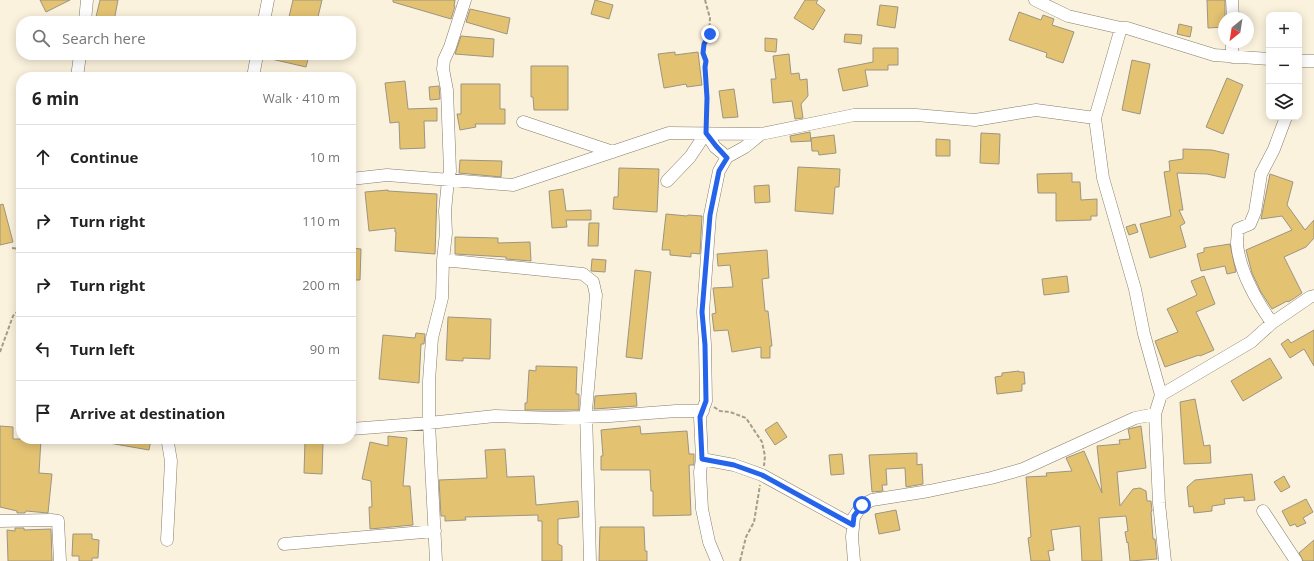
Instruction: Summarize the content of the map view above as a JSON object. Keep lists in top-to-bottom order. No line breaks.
{"north":"bottom left","page":{"map_buttons":["+","−"],"search":"Search here","heading":["6 min","Walk · 410 m"],"list":[["Continue","10 m"],["Turn right","110 m"],["Turn right","200 m"],["Turn left","90 m"],"Arrive at destination"]}}
